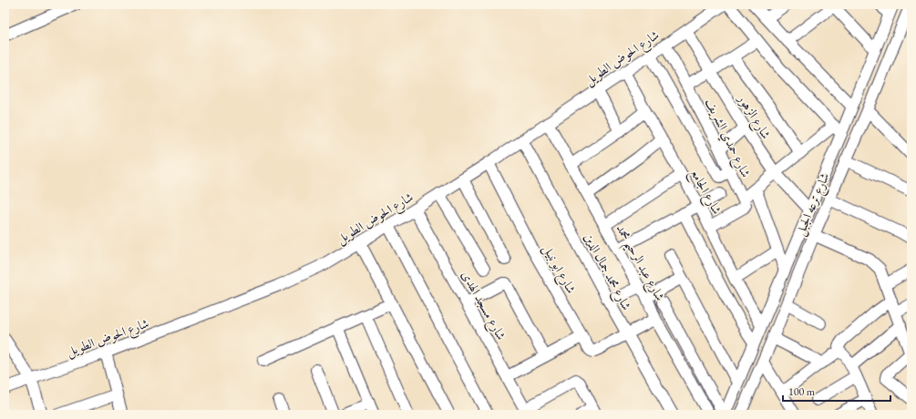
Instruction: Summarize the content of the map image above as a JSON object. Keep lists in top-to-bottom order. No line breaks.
{"streets":{"street":["شارع الحوض الطويل","شارع الزهور","شارع حمدي الشريف","شارع الجامع","شارع ترعه الجبل","شارع عبد الرحيم محمد","شارع ابو نبيل","شارع محمد جمال الدين","شارع مسجد الهدى"]},"crossings":[["شارع الحوض الطويل","شارع الزهور"],["شارع الحوض الطويل","شارع حمدي الشريف"],["شارع الحوض الطويل","شارع الجامع"],["شارع الحوض الطويل","شارع عبد الرحيم محمد"],["شارع الحوض الطويل","شارع ابو نبيل"],["شارع الحوض الطويل","شارع محمد جمال الدين"],["شارع الحوض الطويل","شارع مسجد الهدى"],["شارع الزهور","شارع ترعه الجبل"],["شارع الجامع","شارع ترعه الجبل"],["شارع ابو نبيل","شارع محمد جمال الدين"]],"scale_bar":"100 m"}
